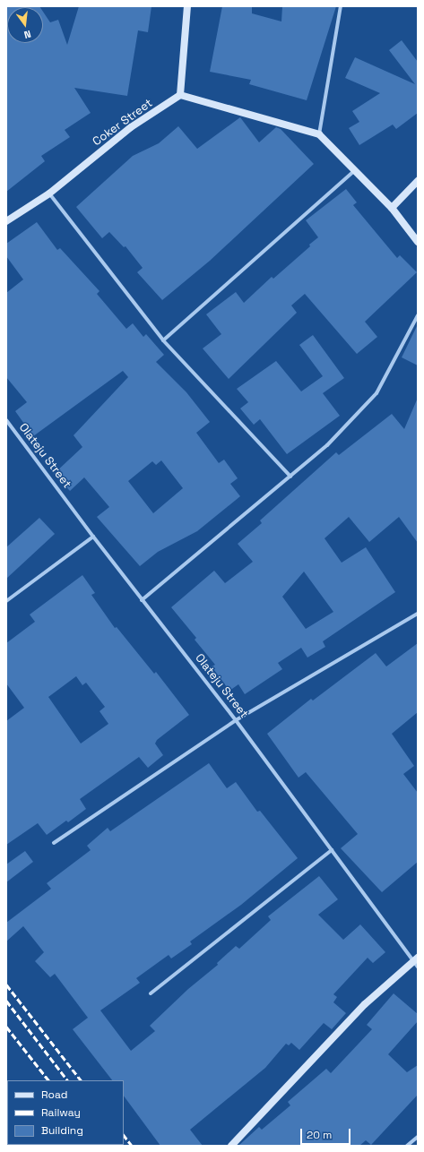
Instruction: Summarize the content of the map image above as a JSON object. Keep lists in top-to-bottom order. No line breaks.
{"streets":{"street":["Coker Street","Olateju Street"]},"legend":["Road","Railway","Building"],"scale_bar":"20 m","north":"bottom"}
